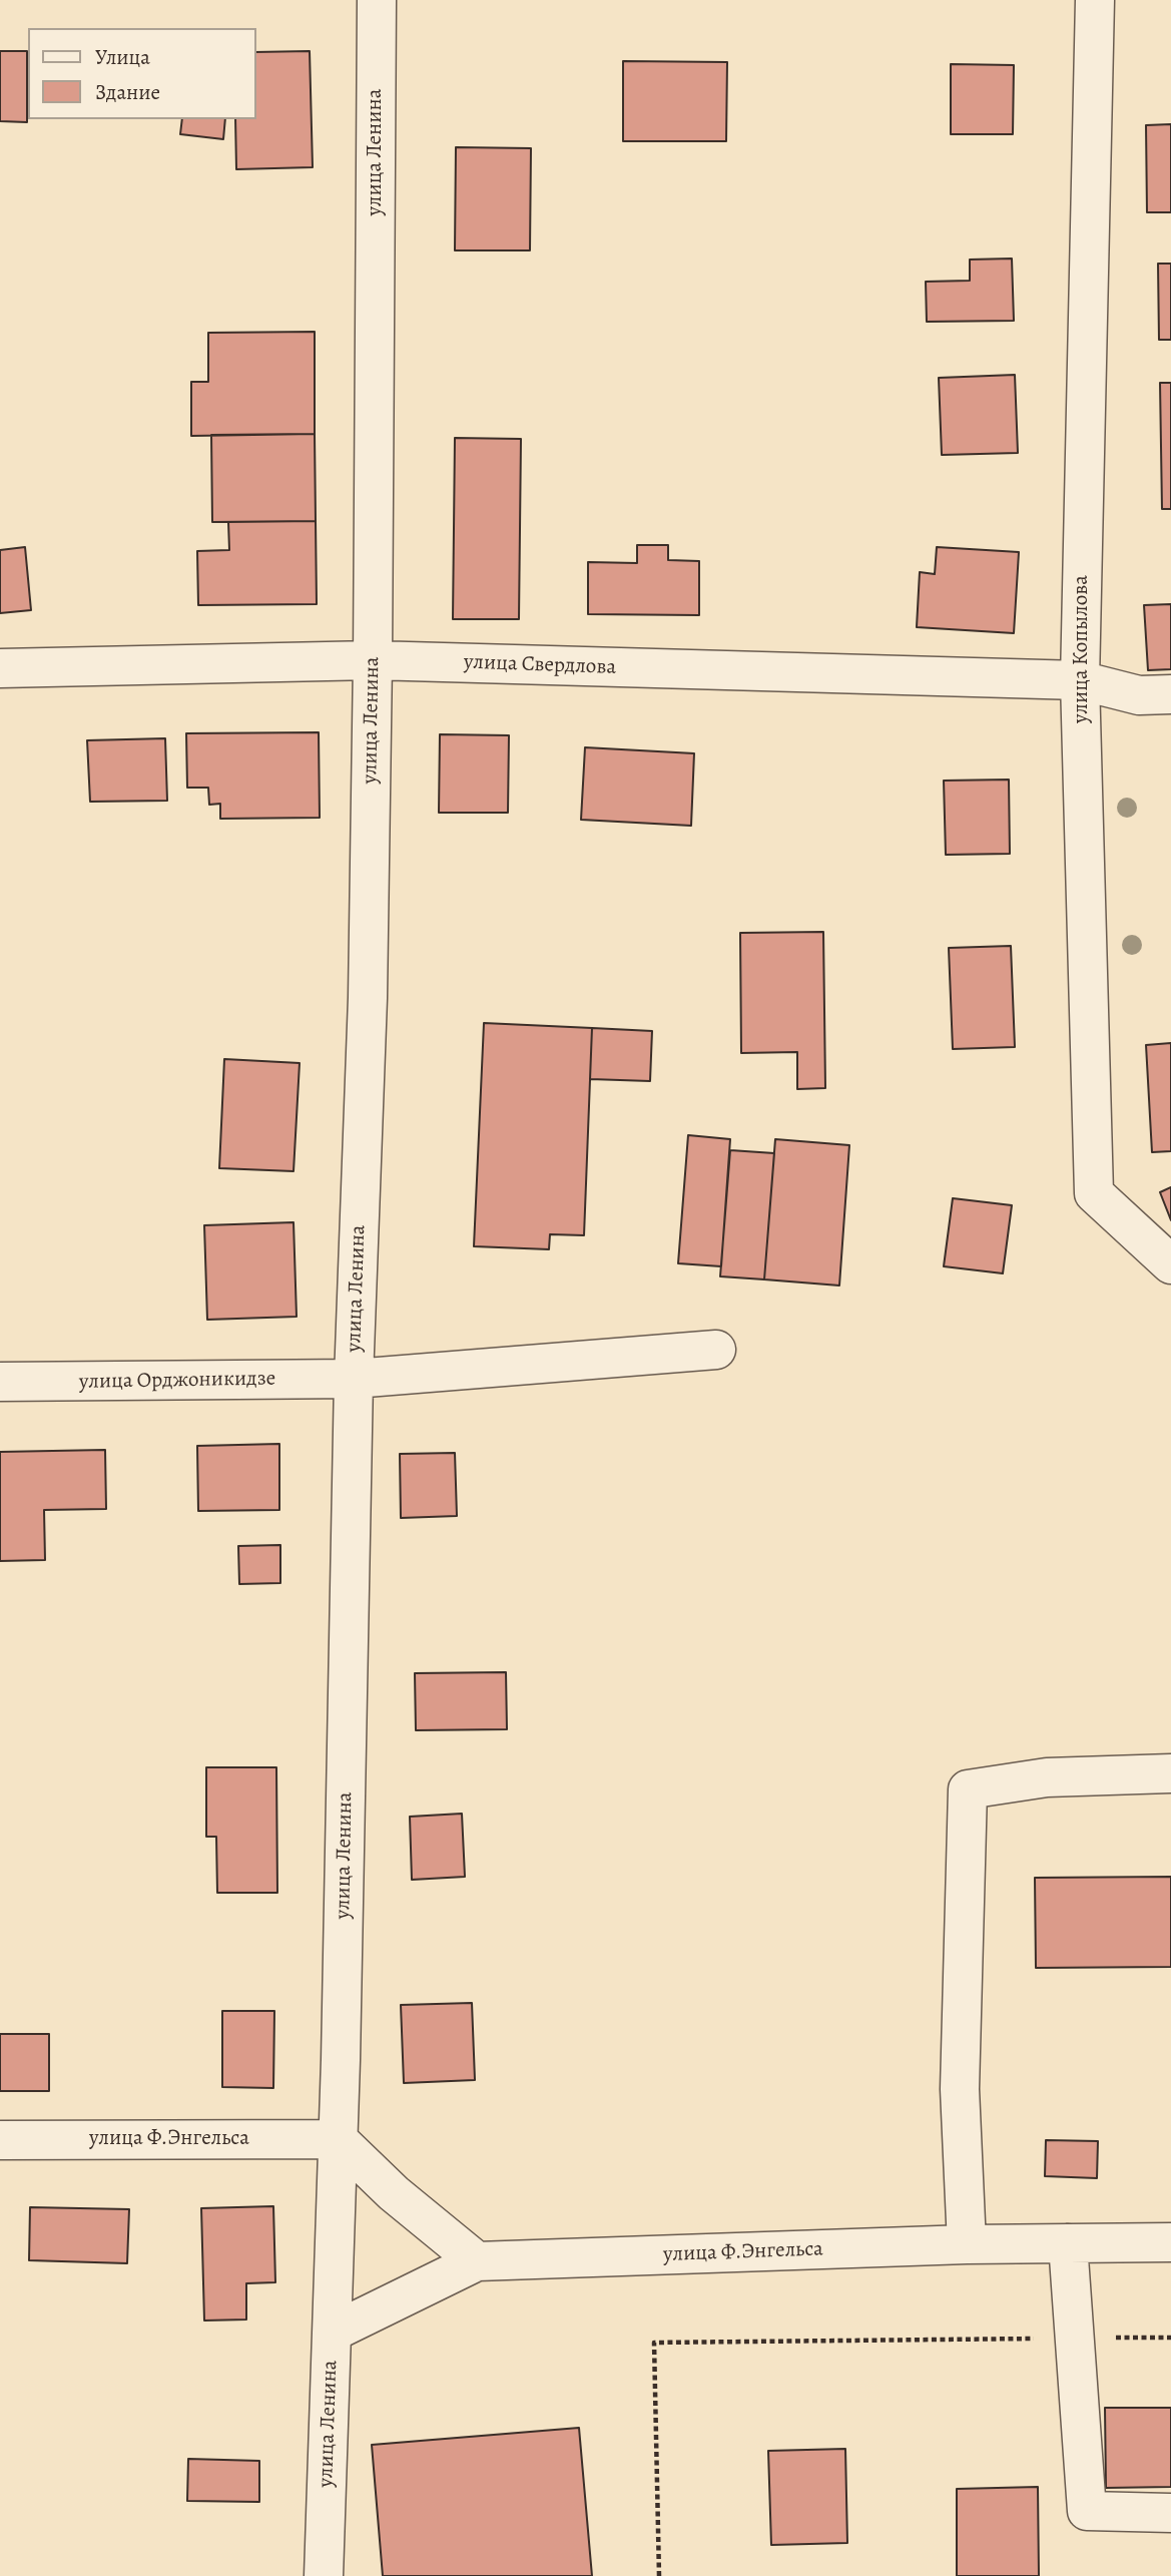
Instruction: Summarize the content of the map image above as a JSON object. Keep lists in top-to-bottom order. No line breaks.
{"streets":{"street":["улица Ленина","улица Копылова","улица Свердлова","улица Орджоникидзе","улица Ф.Энгельса"]},"crossings":[["улица Ленина","улица Свердлова"],["улица Ленина","улица Орджоникидзе"],["улица Ленина","улица Ф.Энгельса"],["улица Копылова","улица Свердлова"]],"legend":["Улица","Здание"]}
